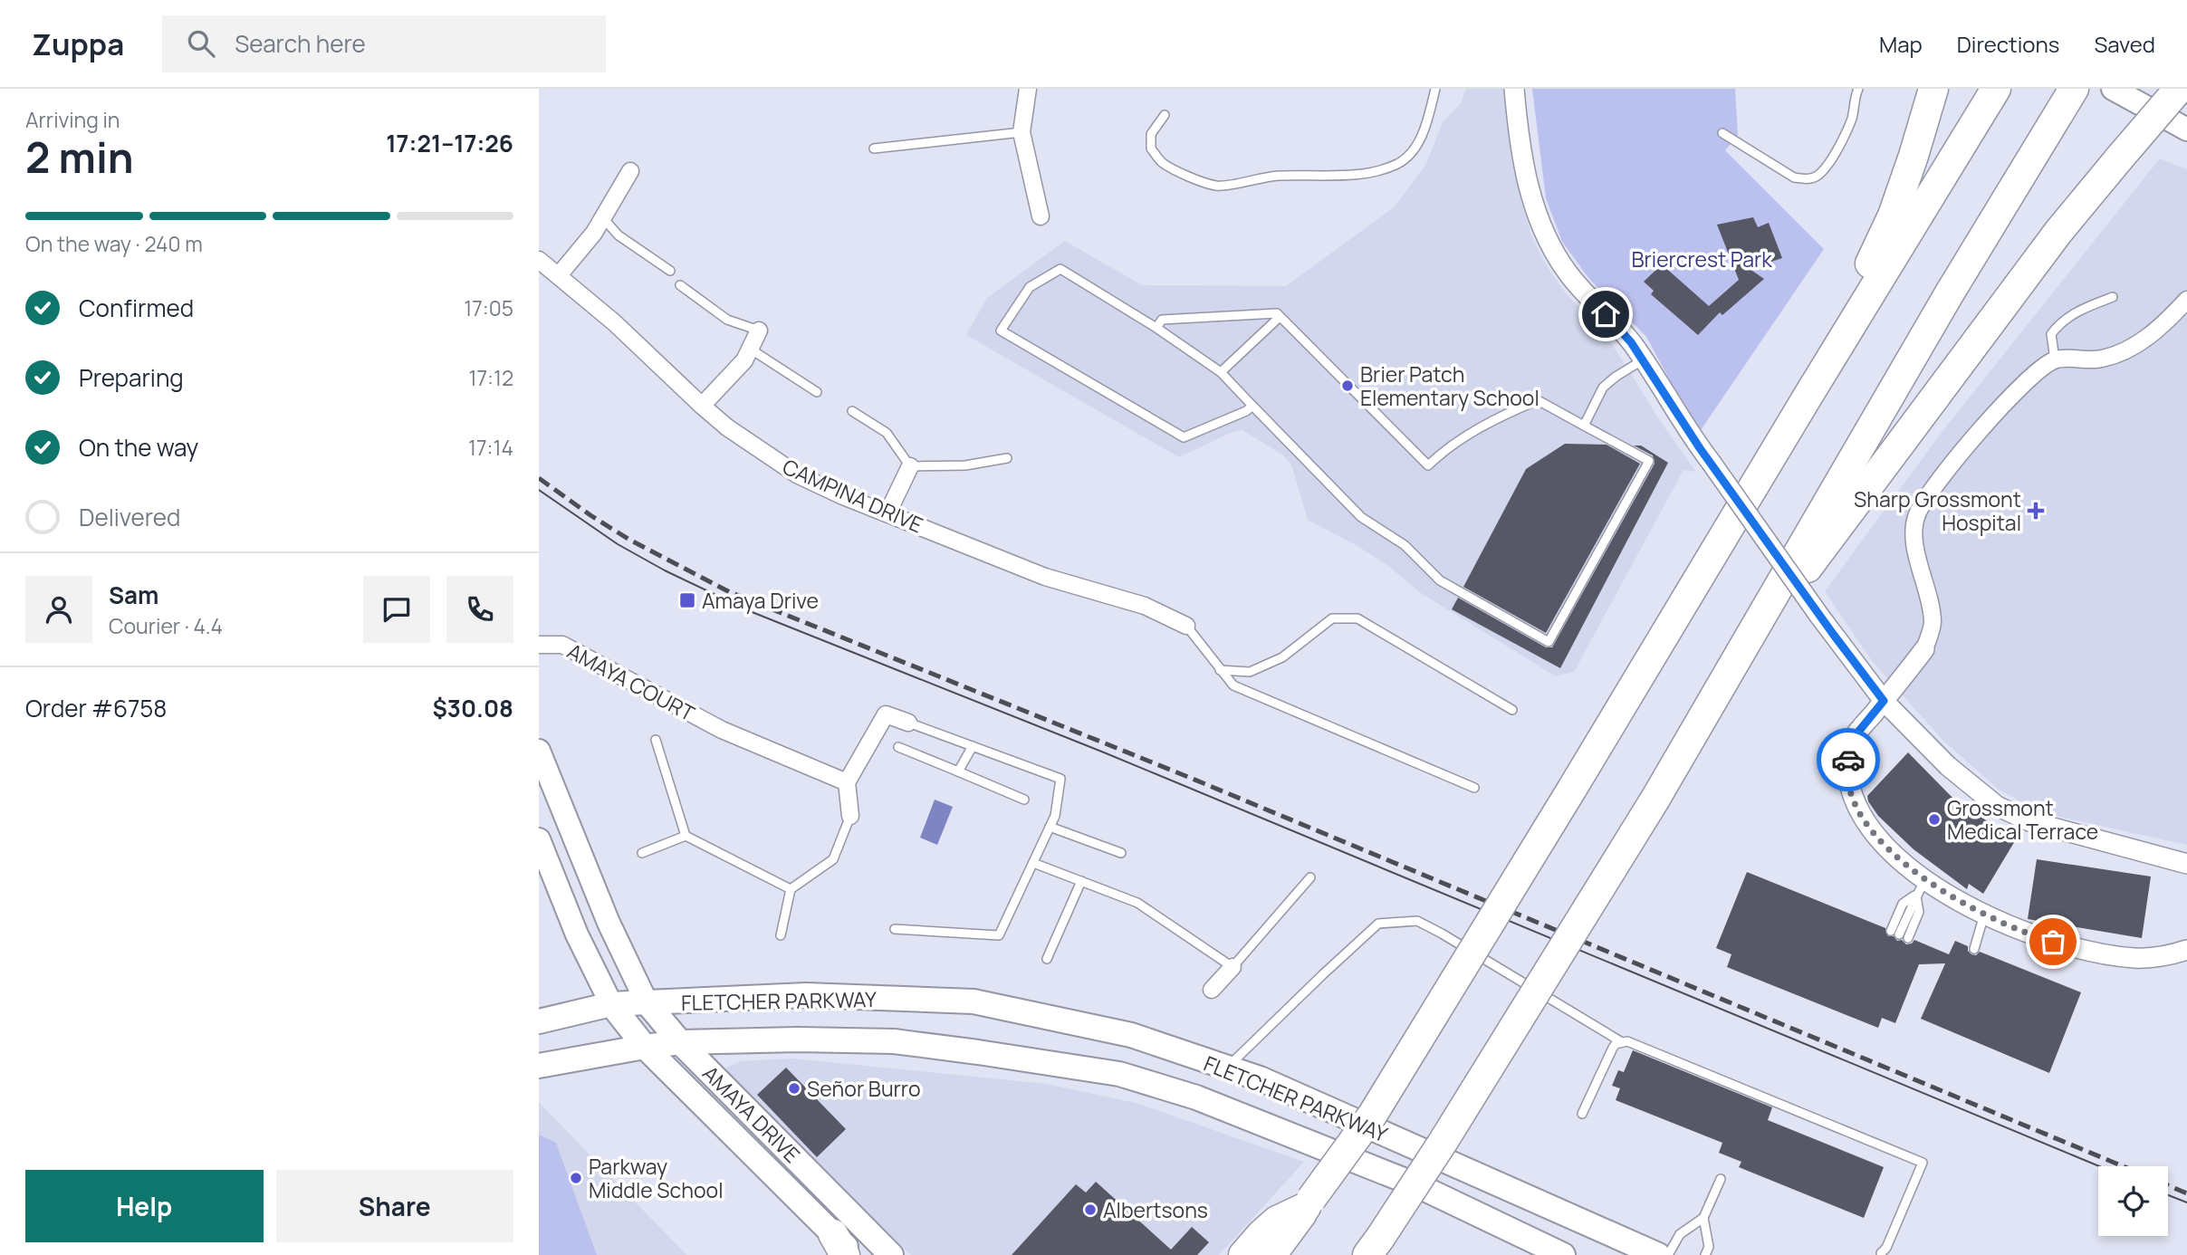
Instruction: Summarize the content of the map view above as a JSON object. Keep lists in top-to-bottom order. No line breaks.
{"streets":{"main road":["FLETCHER PARKWAY","AMAYA DRIVE"],"street":["CAMPINA DRIVE","AMAYA COURT"]},"crossings":[["FLETCHER PARKWAY","AMAYA DRIVE"]],"parks":["Briercrest Park"],"places":{"other":["Brier Patch Elementary School","Grossmont Medical Terrace","Señor Burro","Parkway Middle School","Albertsons"],"health":["Sharp Grossmont Hospital"],"transit":["Amaya Drive"]},"page":{"header":"Zuppa","search":"Search here","nav":["Map","Directions","Saved"],"heading":["2 min","Arriving in","17:21–17:26"],"panel":["Sam","Courier · 4.4","Order #6758","$30.08"],"bar":"On the way · 240 m","list":[["Confirmed","17:05"],["Preparing","17:12"],["On the way","17:14"],"Delivered"],"buttons":["Help","Share"]}}
